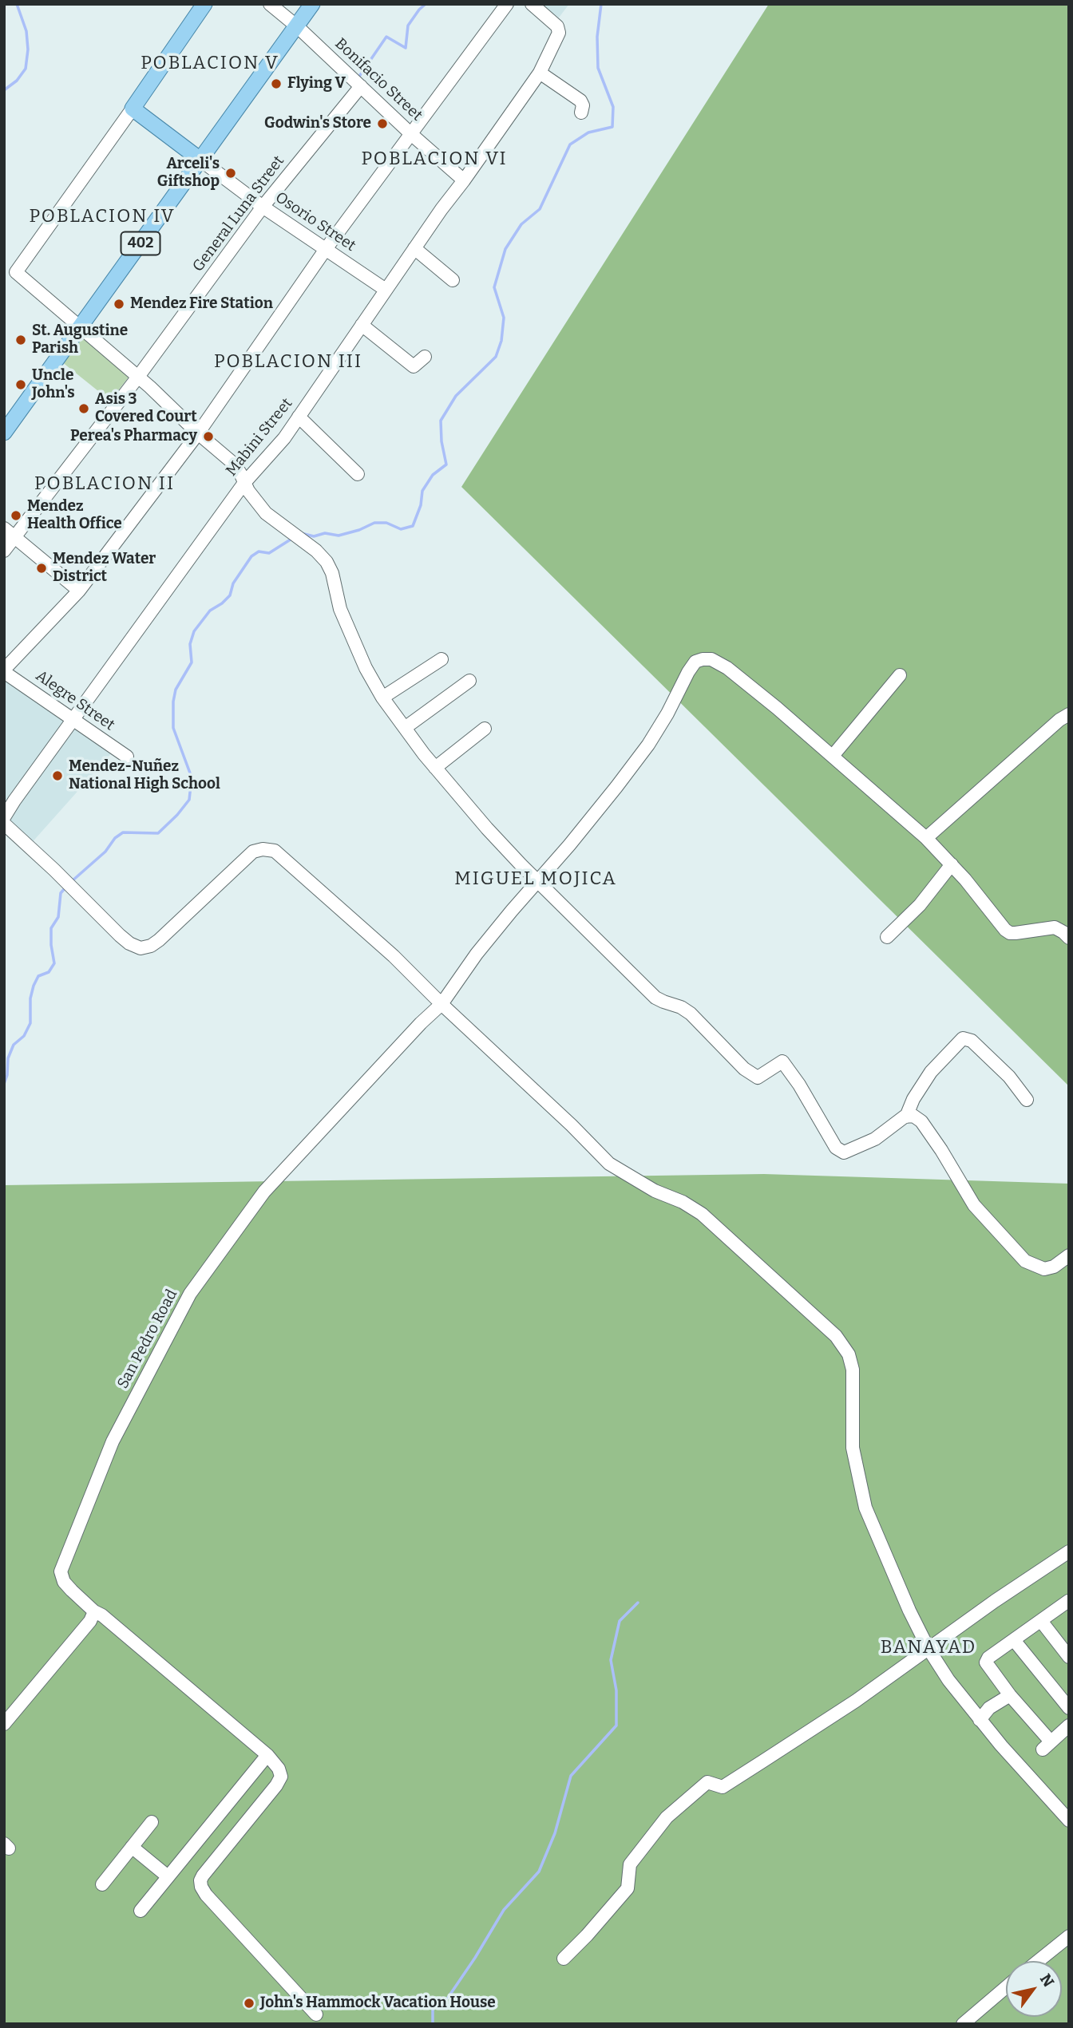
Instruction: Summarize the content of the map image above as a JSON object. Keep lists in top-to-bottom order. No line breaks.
{"streets":{"main road":["402"],"street":["Bonifacio Street","General Luna Street","Osorio Street","Mabini Street","Alegre Street","San Pedro Road"]},"crossings":[["Bonifacio Street","General Luna Street"],["Bonifacio Street","Mabini Street"],["General Luna Street","Osorio Street"],["Osorio Street","402"],["Osorio Street","Mabini Street"],["Mabini Street","Alegre Street"]],"districts":["POBLACION V","POBLACION VI","POBLACION IV","POBLACION III","POBLACION II","MIGUEL MOJICA","BANAYAD"],"places":["Flying V","Godwin's Store","Arceli's Giftshop","Mendez Fire Station","St. Augustine Parish","Uncle John's","Asis 3 Covered Court","Perea's Pharmacy","Mendez Health Office","Mendez Water District","Mendez-Nuñez National High School","John's Hammock Vacation House"],"north":"top right"}
